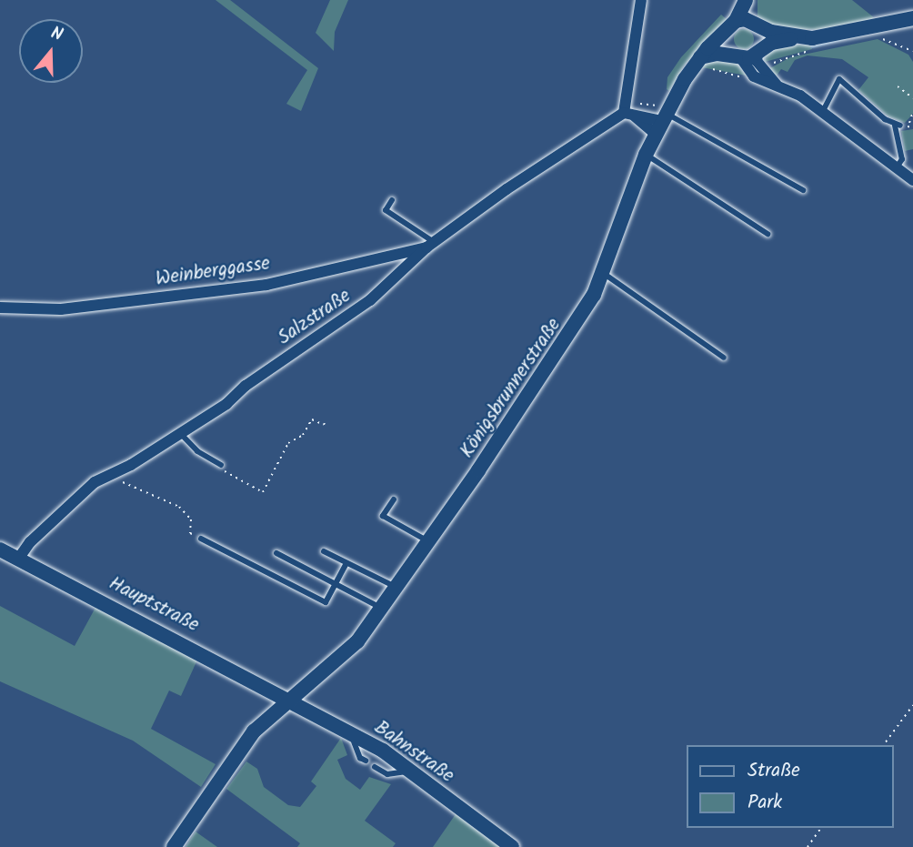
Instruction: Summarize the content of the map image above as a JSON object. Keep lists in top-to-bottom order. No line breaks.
{"streets":{"street":["Weinberggasse","Salzstraße","Königsbrunnerstraße","Hauptstraße","Bahnstraße"]},"crossings":[["Weinberggasse","Salzstraße"],["Salzstraße","Hauptstraße"],["Königsbrunnerstraße","Hauptstraße"],["Königsbrunnerstraße","Bahnstraße"],["Hauptstraße","Bahnstraße"]],"legend":["Straße","Park"],"north":"top"}
